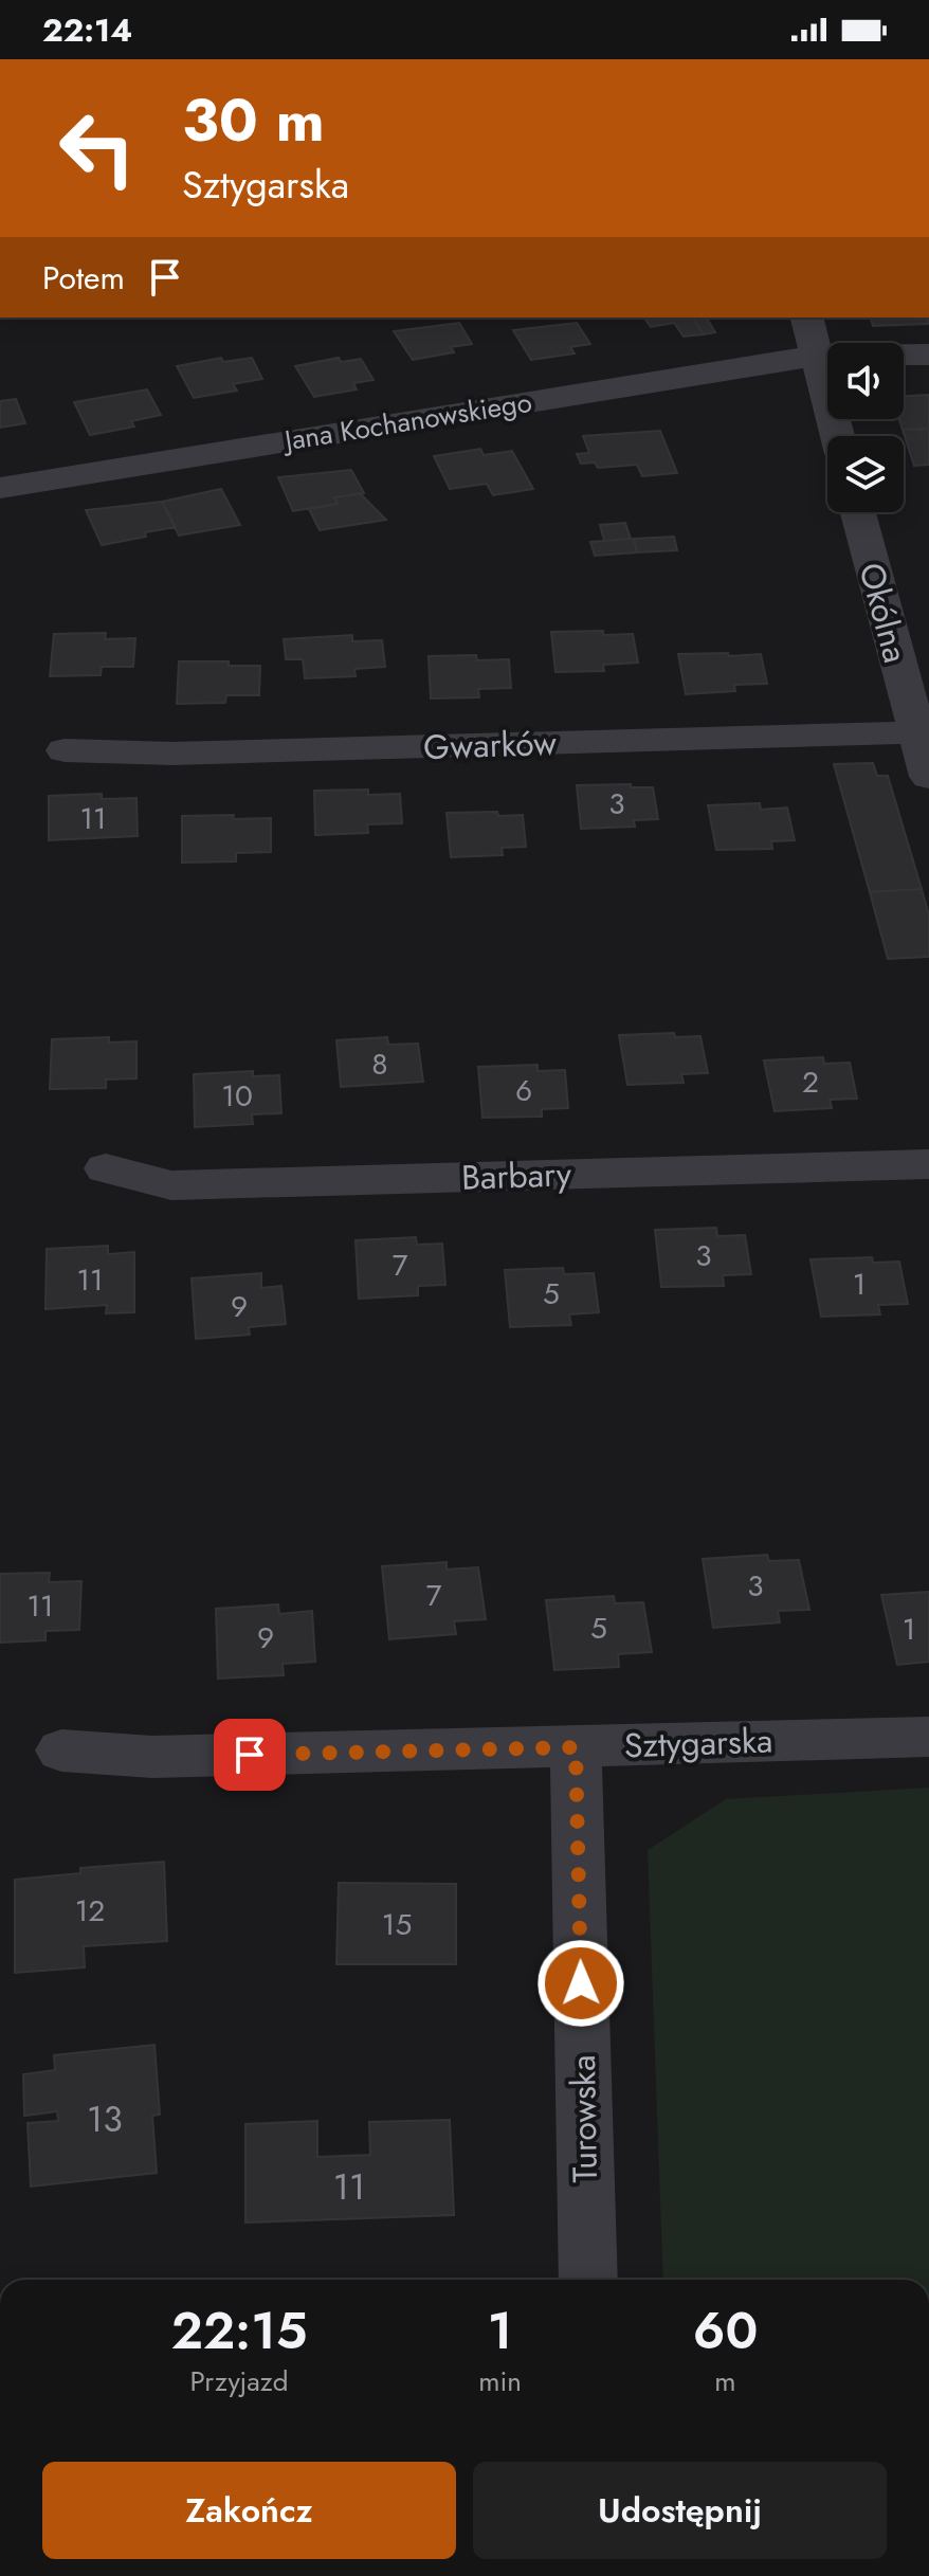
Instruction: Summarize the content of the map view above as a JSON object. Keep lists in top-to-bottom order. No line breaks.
{"streets":{"street":["Jana Kochanowskiego","Okólna","Gwarków","Barbary","Sztygarska","Turowska"]},"crossings":[["Okólna","Gwarków"],["Sztygarska","Turowska"]],"house_numbers":["3","11","8","2","6","10","3","7","11","1","5","9","3","7","11","5","1","9","12","15","13","11"],"page":{"status":"22:14","turn":["30 m","Sztygarska"],"then":"Potem","eta":["22:15","Przyjazd","1","min","60","m"],"buttons":["Zakończ","Udostępnij"]}}
